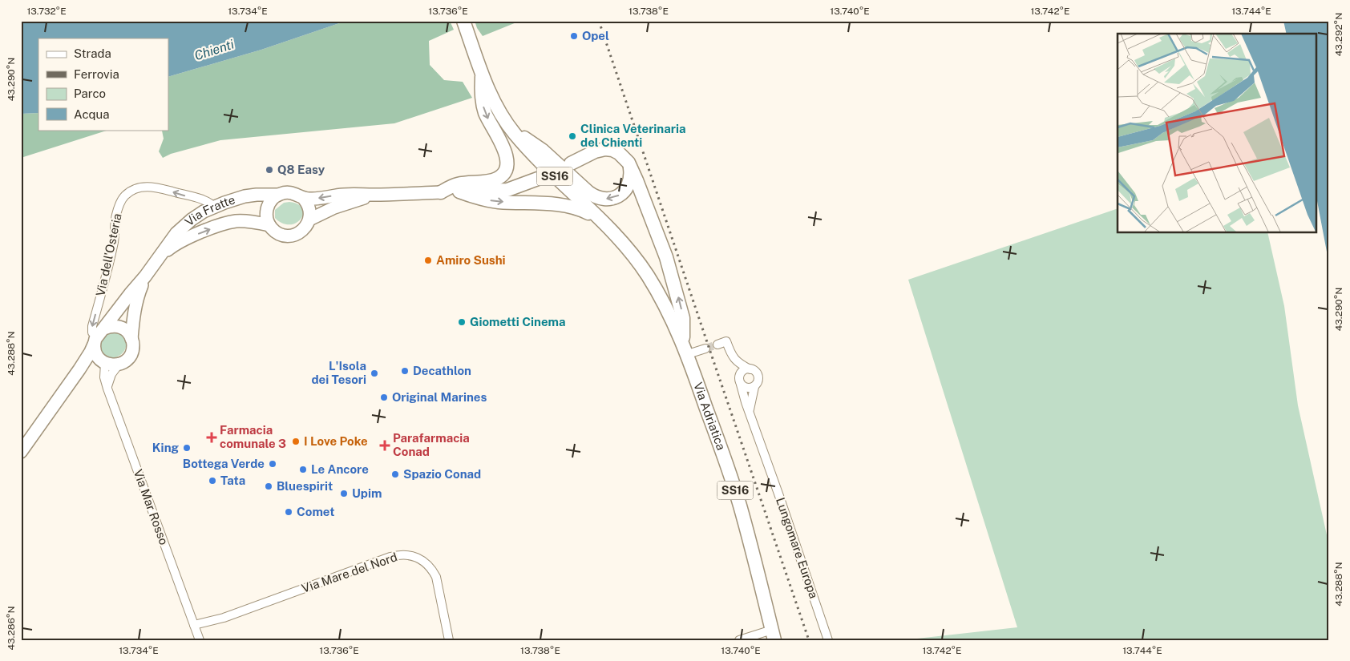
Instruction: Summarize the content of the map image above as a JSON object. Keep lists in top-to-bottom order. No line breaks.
{"streets":{"main road":["SS16","Via Fratte","Via Adriatica"],"street":["Via dell'Osteria","Via Mar Rosso","Lungomare Europa","Via Mare del Nord"]},"crossings":[["SS16","Via Adriatica"],["Via Fratte","Via dell'Osteria"],["Via Fratte","Via Mar Rosso"],["Via dell'Osteria","Via Mar Rosso"],["Via Mar Rosso","Via Mare del Nord"]],"water":["Chienti"],"places":{"other":["Opel","Clinica Veterinaria del Chienti","Q8 Easy","Amiro Sushi","Giometti Cinema","Decathlon","L'Isola dei Tesori","Original Marines","I Love Poke","King","Bottega Verde","Le Ancore","Spazio Conad","Tata","Bluespirit","Upim","Comet"],"health":["Farmacia comunale 3","Parafarmacia Conad"]},"legend":["Strada","Ferrovia","Parco","Acqua"],"coordinates":["13.732°E","13.734°E","13.736°E","13.738°E","13.740°E","13.742°E","13.744°E","43.292°N","43.290°N","43.288°N","43.286°N"]}
